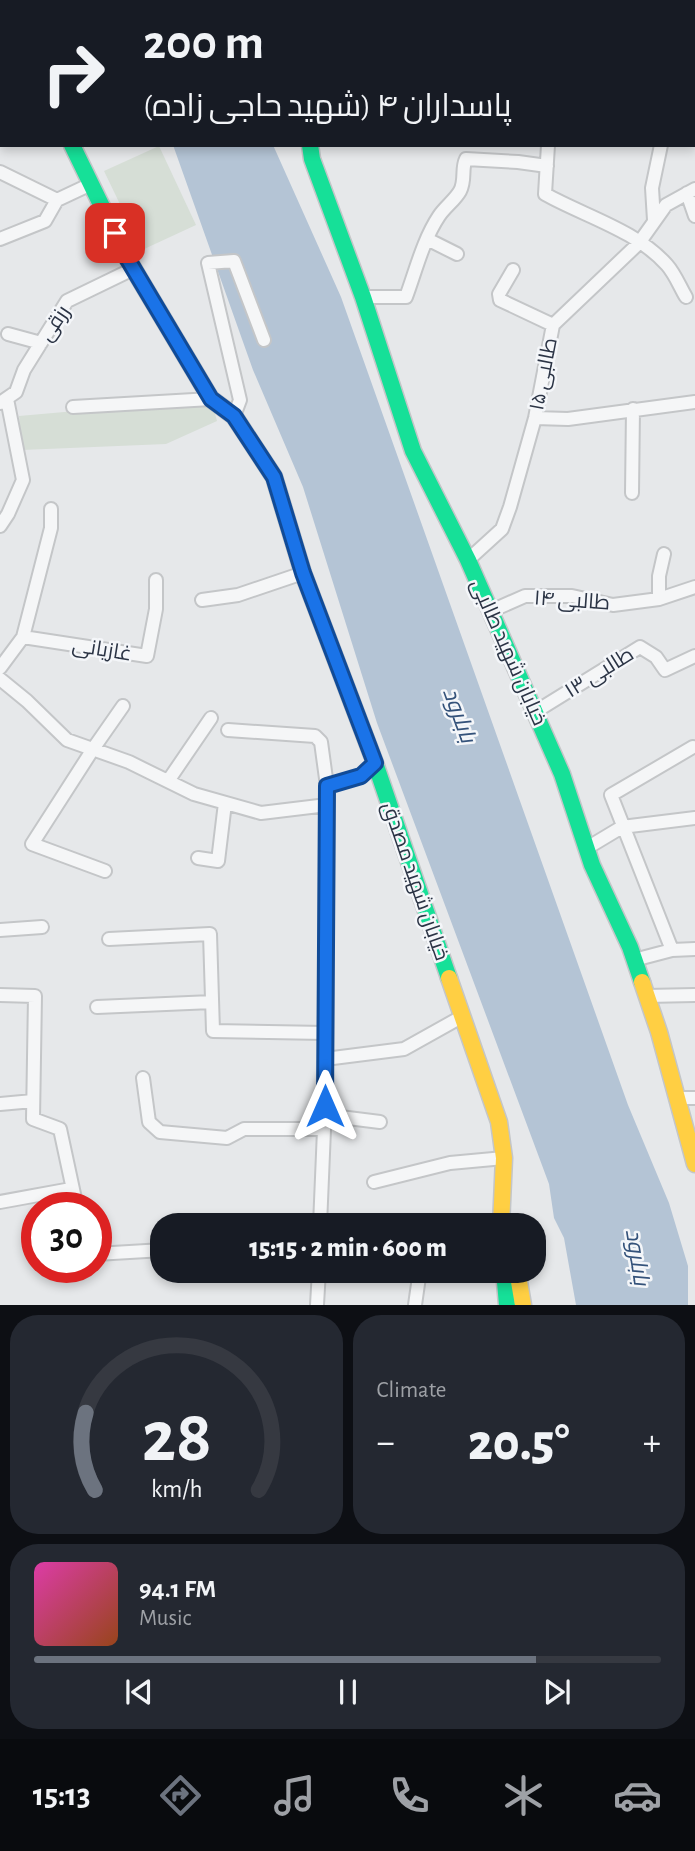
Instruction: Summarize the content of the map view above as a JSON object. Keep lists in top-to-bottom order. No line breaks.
{"streets":{"street":["رزقی","طالبی ۱۵","طالبی ۱۴","غازیانی","خیابان شهید طالبی","طالبی ۱۳","خیابان شهید مصدق"]},"crossings":[["رزقی","خیابان شهید مصدق"],["طالبی ۱۵","خیابان شهید طالبی"],["طالبی ۱۴","خیابان شهید طالبی"],["خیابان شهید طالبی","طالبی ۱۳"]],"water":["بابلرود"],"page":{"turn":["200 m","پاسداران ۴ (شهید حاجی زاده)"],"limit":"30","trip":"15:15 · 2 min · 600 m","tile":"Climate","heat":["−","20.5°","+"],"song":["94.1 FM","Music"],"tabs":"15:13","gauge":["28","km/h"]}}
